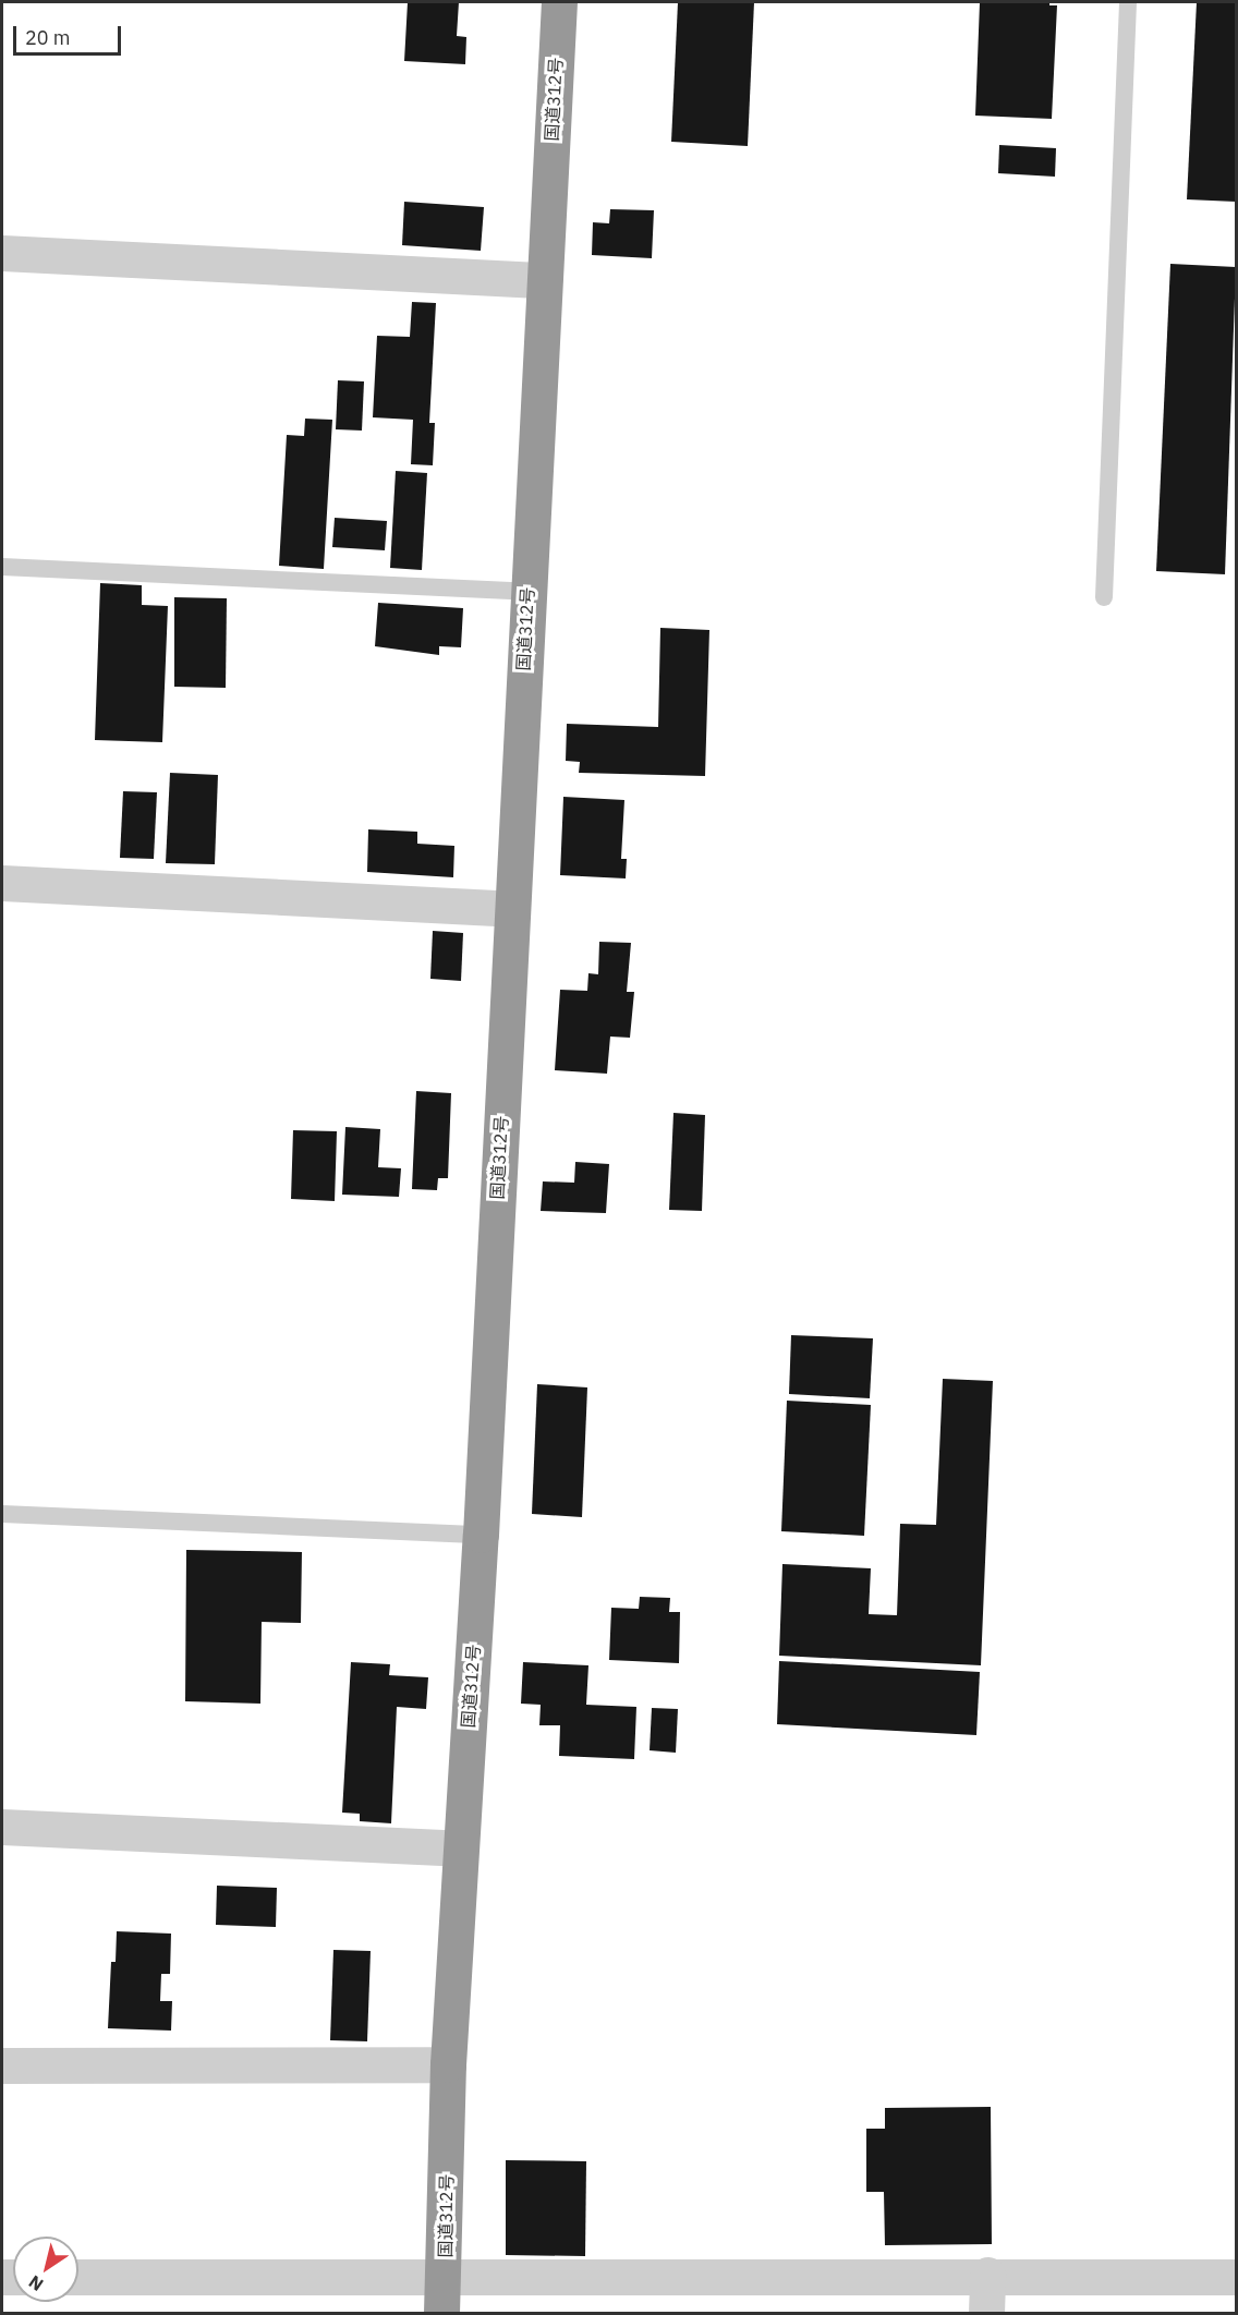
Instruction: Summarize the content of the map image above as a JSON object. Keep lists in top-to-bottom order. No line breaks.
{"streets":{"highway":["国道312号"]},"scale_bar":"20 m","north":"bottom left"}
